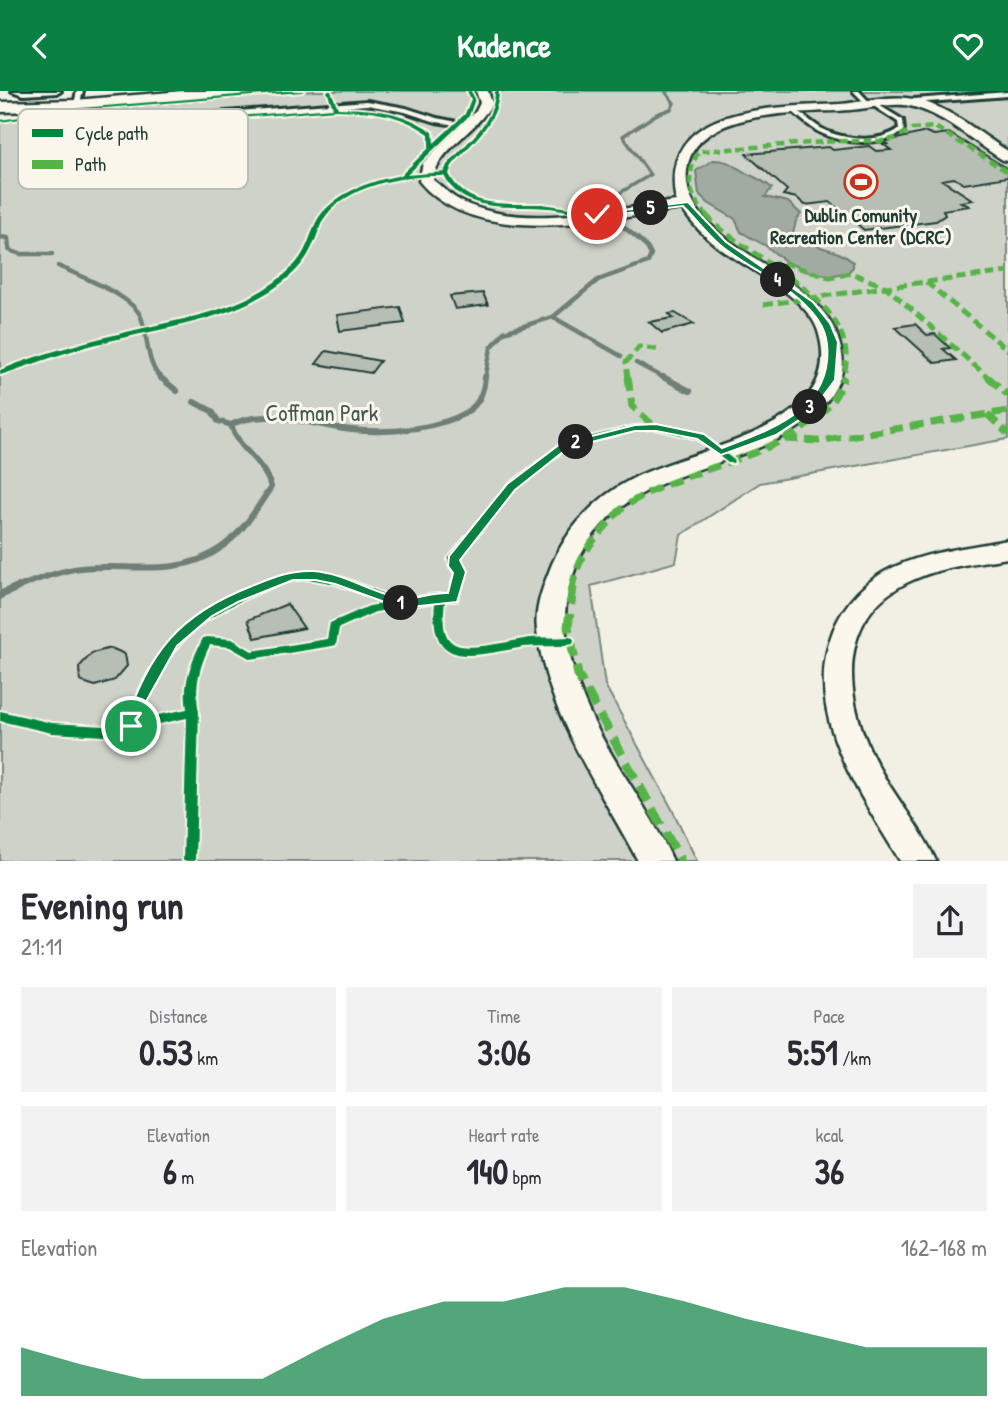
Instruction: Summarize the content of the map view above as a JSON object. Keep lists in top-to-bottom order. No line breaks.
{"parks":["Coffman Park"],"places":{"sports":["Dublin Comunity Recreation Center (DCRC)"]},"legend":["Cycle path","Path"],"page":{"header":"Kadence","pins":["5","4","3","2","1"],"heading":["Evening run","21:11"],"stats":[["Distance","0.53 km"],["Time","3:06"],["Pace","5:51 /km"],["Elevation","6 m"],["Heart rate","140 bpm"],["kcal","36"]],"chart":["Elevation","162–168 m"]}}
